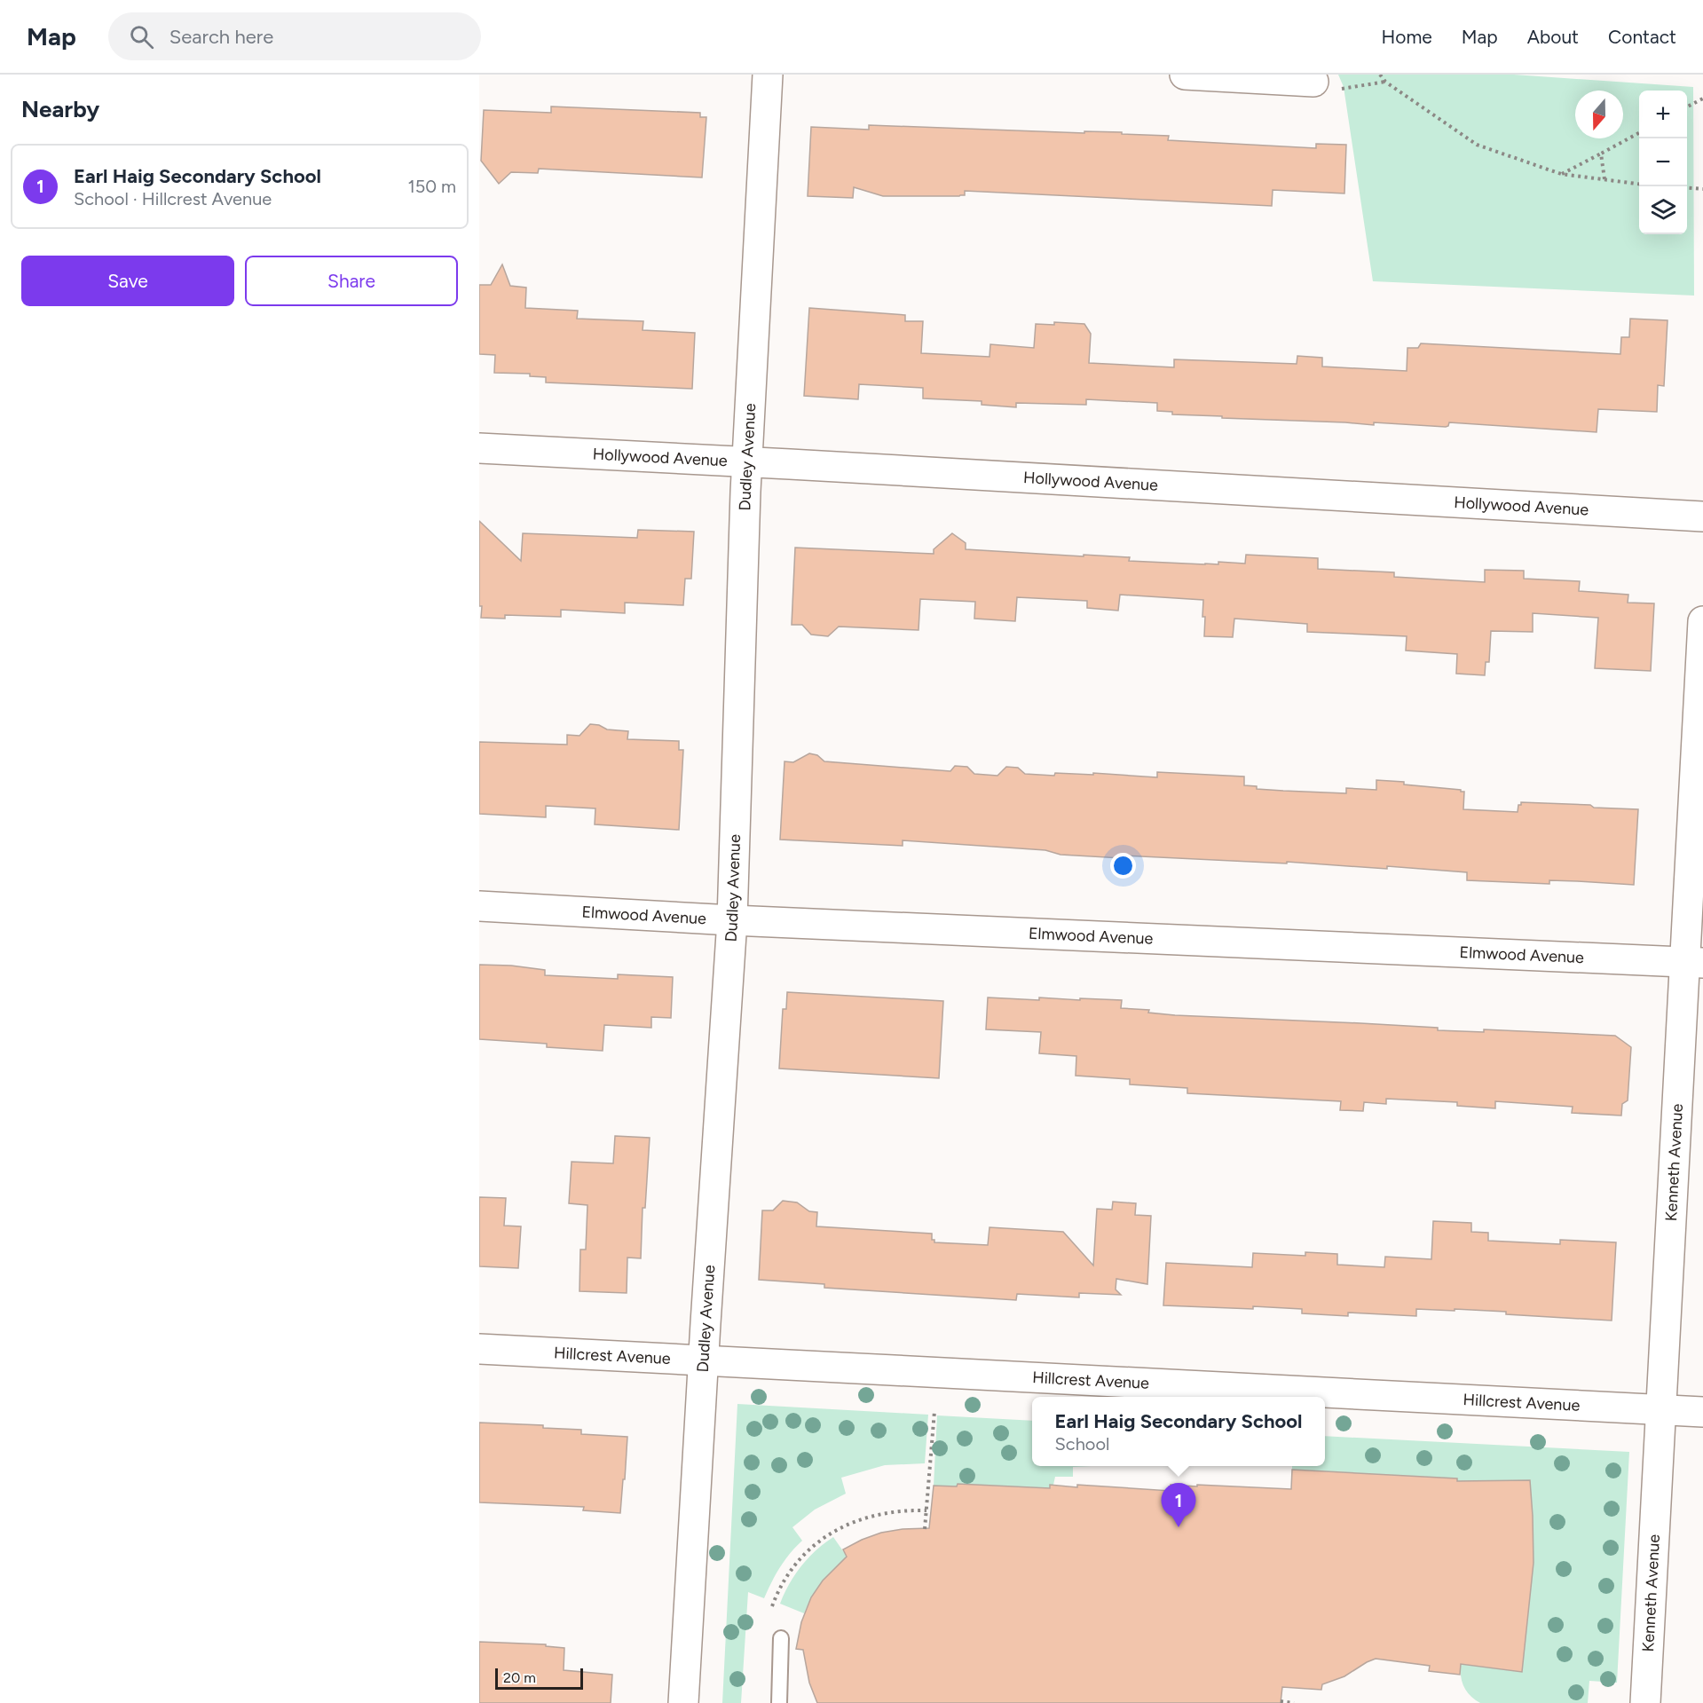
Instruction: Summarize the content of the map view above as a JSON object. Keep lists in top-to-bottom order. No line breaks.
{"streets":{"street":["Hollywood Avenue","Dudley Avenue","Elmwood Avenue","Kenneth Avenue","Hillcrest Avenue"]},"crossings":[["Hollywood Avenue","Dudley Avenue"],["Dudley Avenue","Elmwood Avenue"],["Dudley Avenue","Hillcrest Avenue"],["Elmwood Avenue","Kenneth Avenue"],["Kenneth Avenue","Hillcrest Avenue"]],"scale_bar":"20 m","north":"bottom","page":{"header":"Map","search":"Search here","nav":["Home","Map","About","Contact"],"heading":"Nearby","map_buttons":["+","−"],"list":[{"mark":"1","name":"Earl Haig Secondary School","note":"School · Hillcrest Avenue","value":"150 m"}],"buttons":["Save","Share"],"popup":["Earl Haig Secondary School","School"],"pins":"1","scale":"20 m"}}
